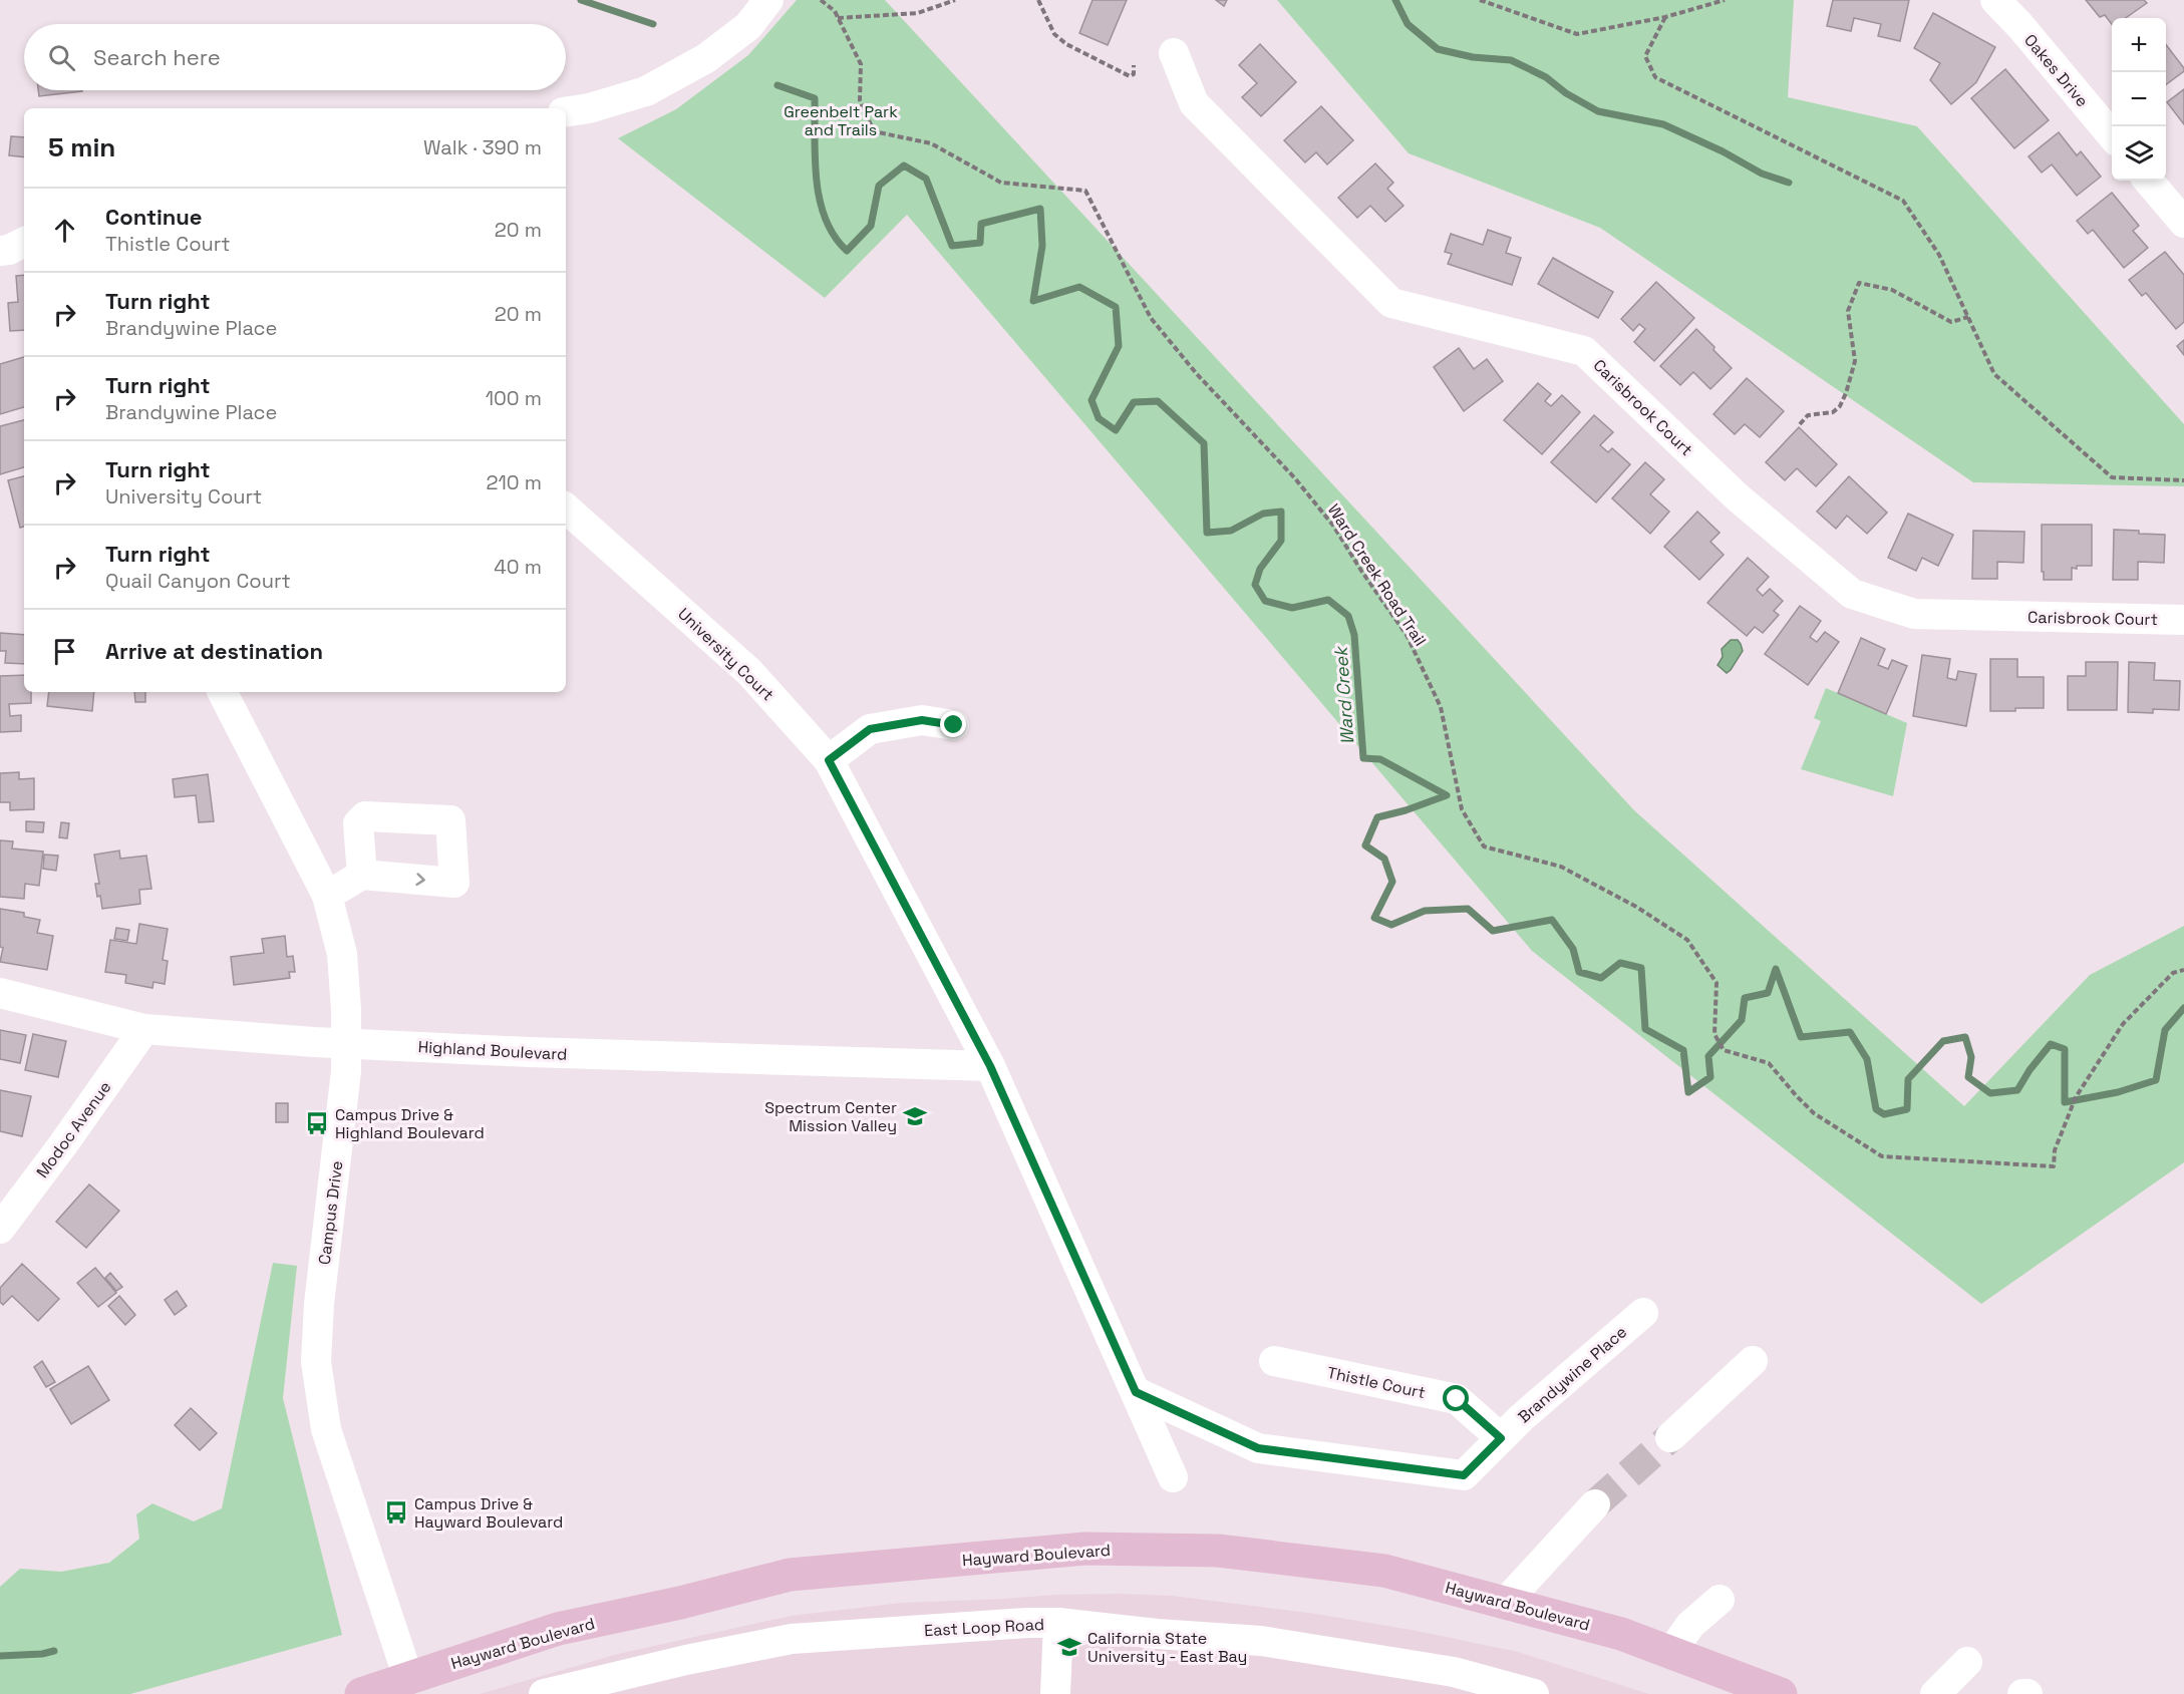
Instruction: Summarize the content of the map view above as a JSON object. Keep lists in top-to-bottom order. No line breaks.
{"streets":{"main road":["Hayward Boulevard"],"street":["Oakes Drive","Carisbrook Court","University Court","Highland Boulevard","Modoc Avenue","Campus Drive","Brandywine Place","Thistle Court","East Loop Road"],"path":["Ward Creek Road Trail"]},"crossings":[["University Court","Highland Boulevard"],["University Court","Brandywine Place"],["Highland Boulevard","Modoc Avenue"],["Highland Boulevard","Campus Drive"],["Campus Drive","Hayward Boulevard"],["Brandywine Place","Thistle Court"]],"water":["Ward Creek"],"parks":["Greenbelt Park and Trails"],"places":{"school or university":["Spectrum Center Mission Valley","California State University - East Bay"],"bus stop":["Campus Drive & Highland Boulevard","Campus Drive & Hayward Boulevard"]},"page":{"map_buttons":["+","−"],"search":"Search here","heading":["5 min","Walk · 390 m"],"list":[["Continue","Thistle Court","20 m"],["Turn right","Brandywine Place","20 m"],["Turn right","Brandywine Place","100 m"],["Turn right","University Court","210 m"],["Turn right","Quail Canyon Court","40 m"],"Arrive at destination"]}}
